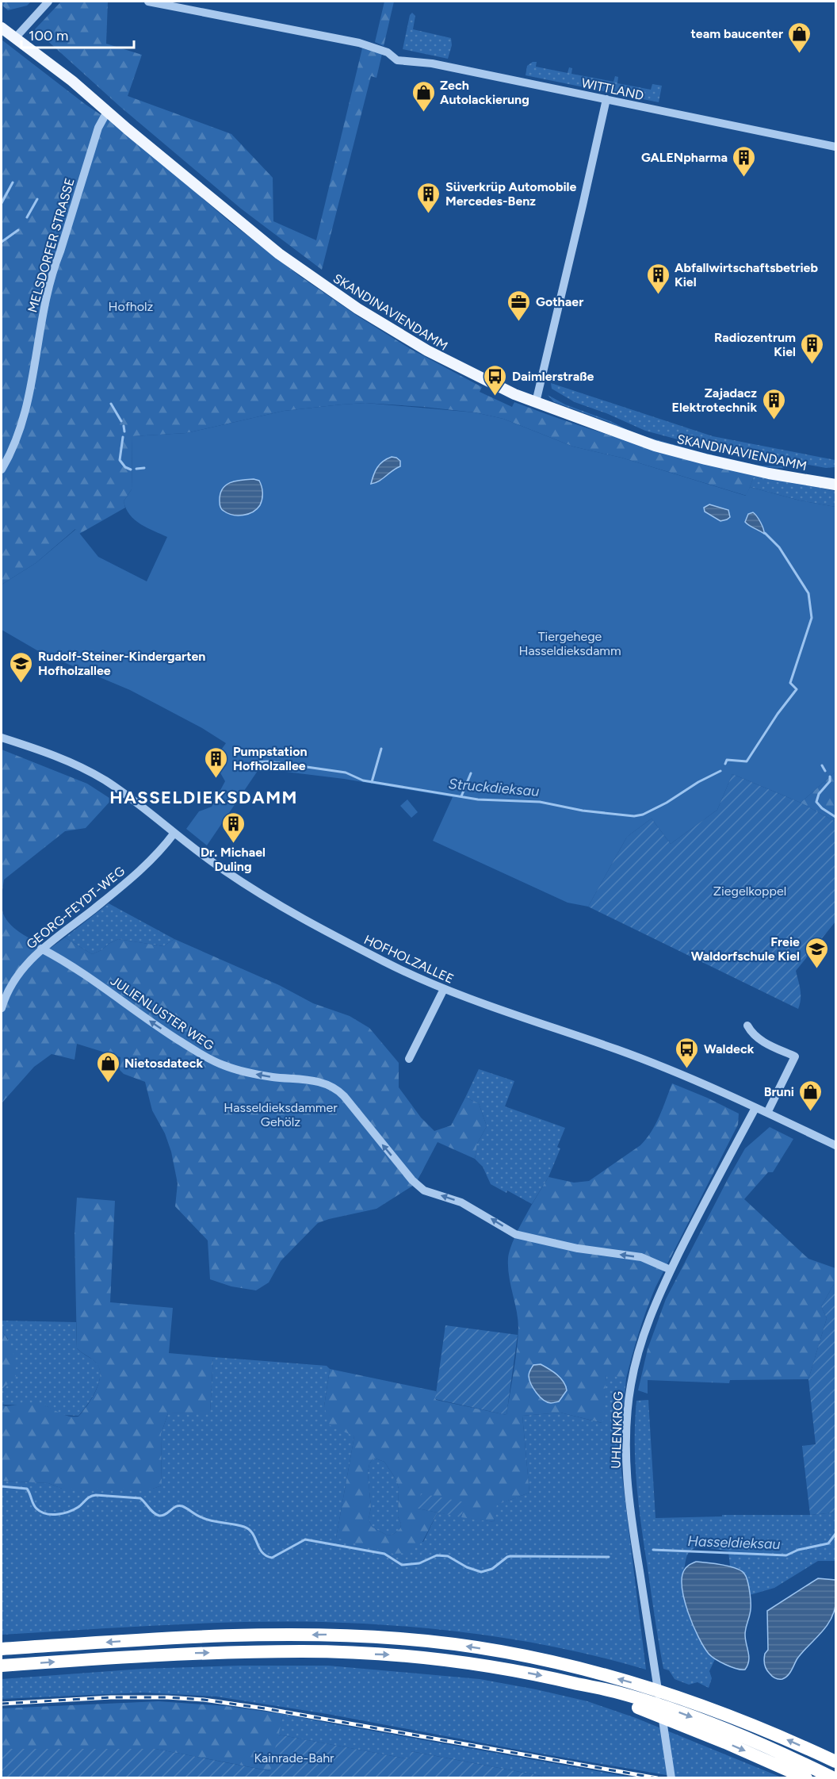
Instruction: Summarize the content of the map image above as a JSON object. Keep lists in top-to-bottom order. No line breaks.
{"streets":{"main road":["SKANDINAVIENDAMM"],"street":["WITTLAND","MELSDORFER STRASSE","GEORG-FEYDT-WEG","HOFHOLZALLEE","JULIENLUSTER WEG","UHLENKROG"]},"crossings":[["MELSDORFER STRASSE","SKANDINAVIENDAMM"],["GEORG-FEYDT-WEG","HOFHOLZALLEE"],["GEORG-FEYDT-WEG","JULIENLUSTER WEG"],["HOFHOLZALLEE","UHLENKROG"],["JULIENLUSTER WEG","UHLENKROG"]],"one_way":["JULIENLUSTER WEG"],"districts":["HASSELDIEKSDAMM"],"water":["Struckdieksau","Hasseldieksau"],"parks":["Hofholz","Tiergehege Hasseldieksdamm","Ziegelkoppel","Hasseldieksdammer Gehölz","Kainrade-Bahr"],"places":{"shop":["team baucenter","Zech Autolackierung","Nietosdateck","Bruni"],"building":["GALENpharma","Süverkrüp Automobile Mercedes-Benz","Abfallwirtschaftsbetrieb Kiel","Radiozentrum Kiel","Zajadacz Elektrotechnik","Pumpstation Hofholzallee","Dr. Michael Duling"],"office":["Gothaer"],"bus stop":["Daimlerstraße","Waldeck"],"school or university":["Rudolf-Steiner-Kindergarten Hofholzallee","Freie Waldorfschule Kiel"]},"scale_bar":"100 m"}
